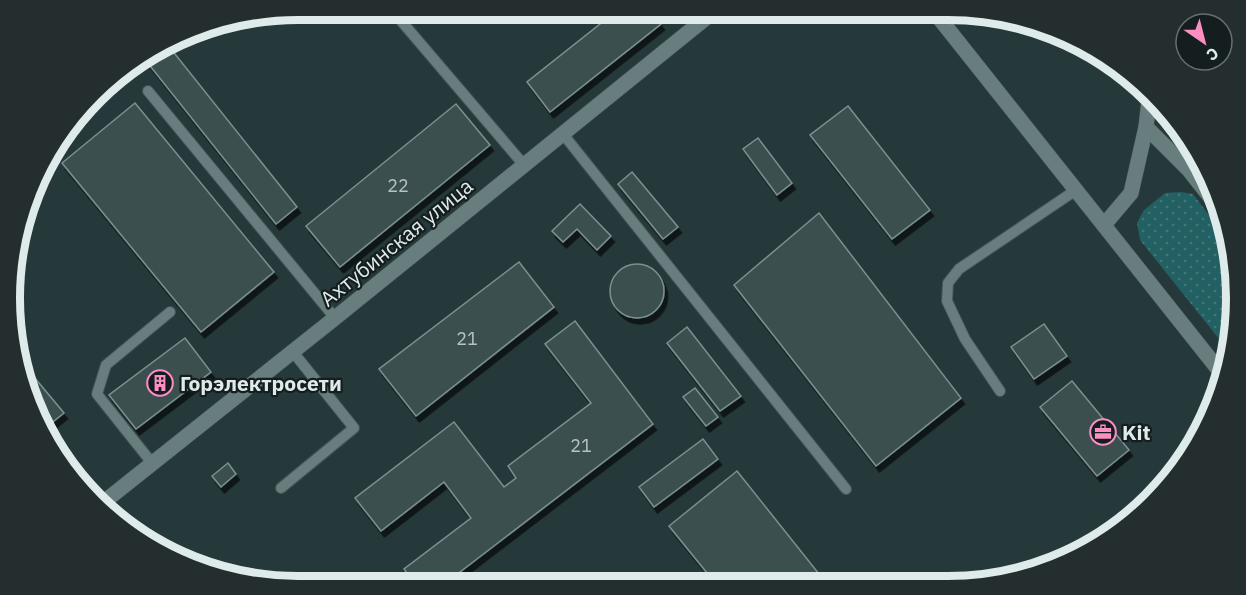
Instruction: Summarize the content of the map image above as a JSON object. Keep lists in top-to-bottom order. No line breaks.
{"streets":{"street":["Ахтубинская улица"]},"places":{"building":["Горэлектросети"],"office":["Kit"]},"house_numbers":["22","21","21"],"north":"bottom right"}
